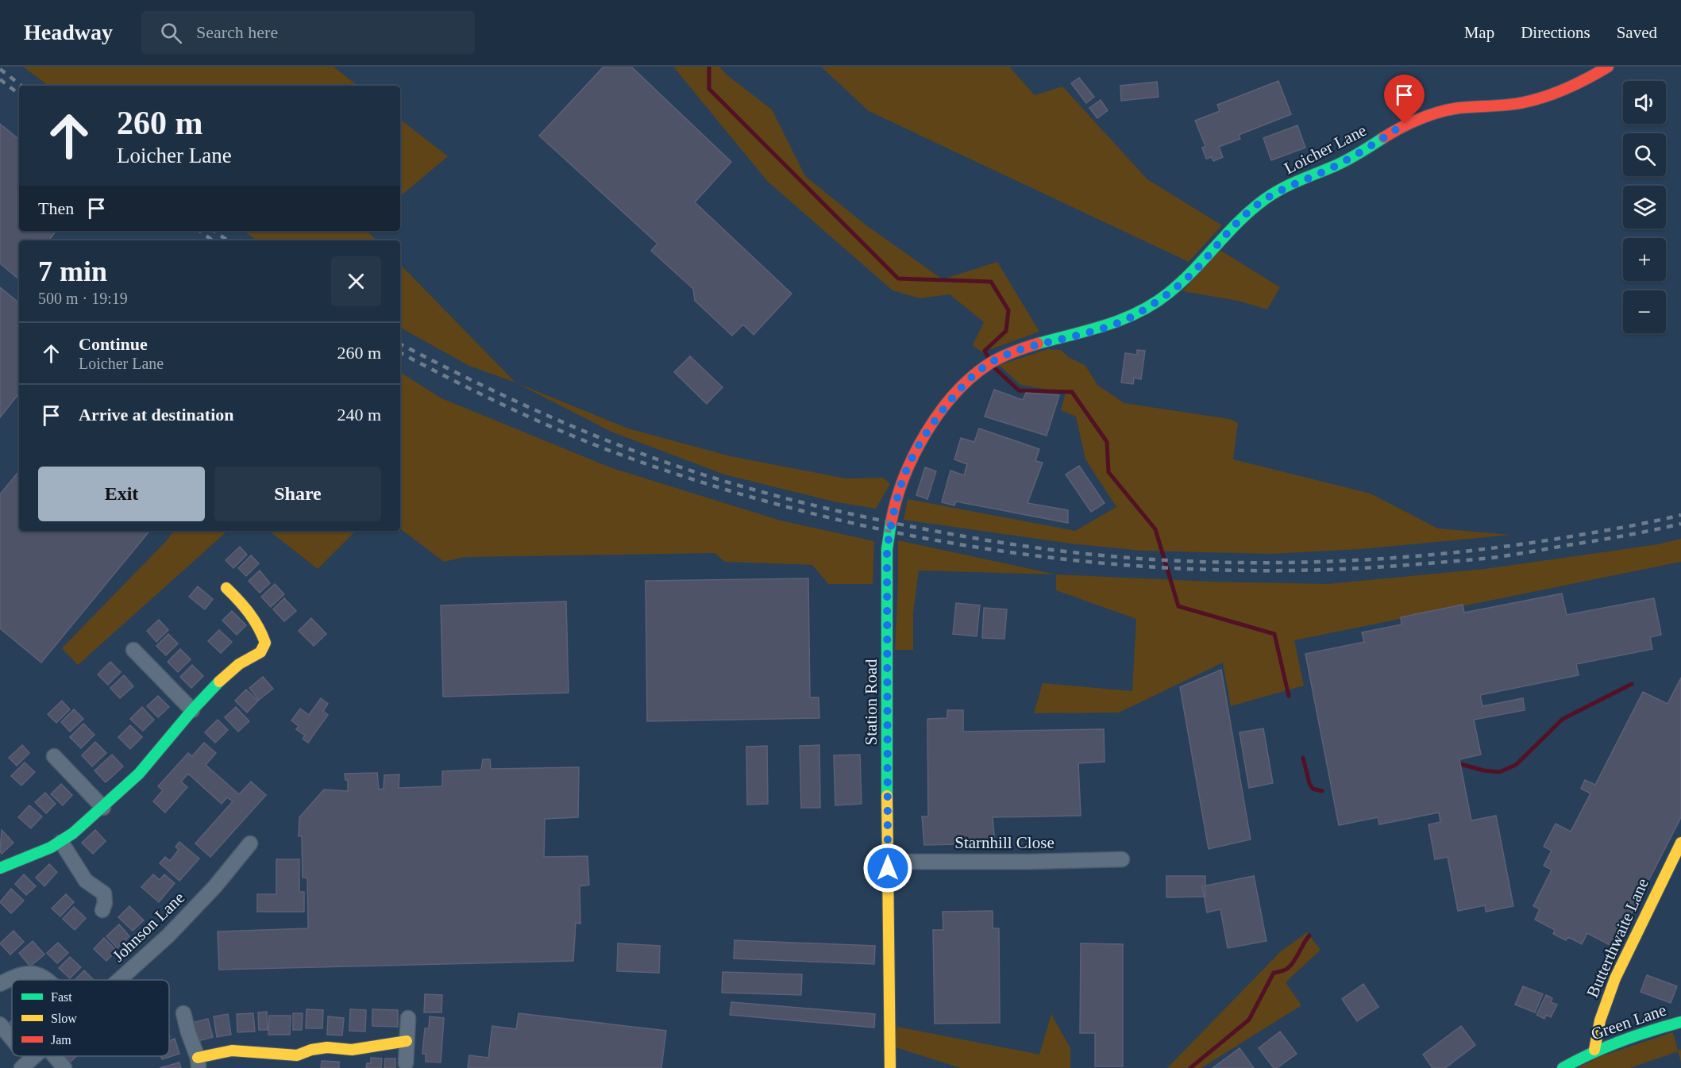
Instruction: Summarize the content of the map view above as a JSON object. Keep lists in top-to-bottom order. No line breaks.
{"streets":{"street":["Loicher Lane","Station Road","Starnhill Close","Johnson Lane","Butterthwaite Lane","Green Lane"]},"crossings":[["Loicher Lane","Station Road"],["Station Road","Starnhill Close"],["Butterthwaite Lane","Green Lane"]],"legend":["Fast","Slow","Jam"],"page":{"header":"Headway","search":"Search here","nav":["Map","Directions","Saved"],"map_buttons":["+","−"],"turn":["260 m","Loicher Lane"],"then":"Then","heading":["7 min","500 m · 19:19"],"list":[{"name":"Continue","note":"Loicher Lane","value":"260 m"},{"name":"Arrive at destination","value":"240 m"}],"buttons":["Exit","Share"]}}
